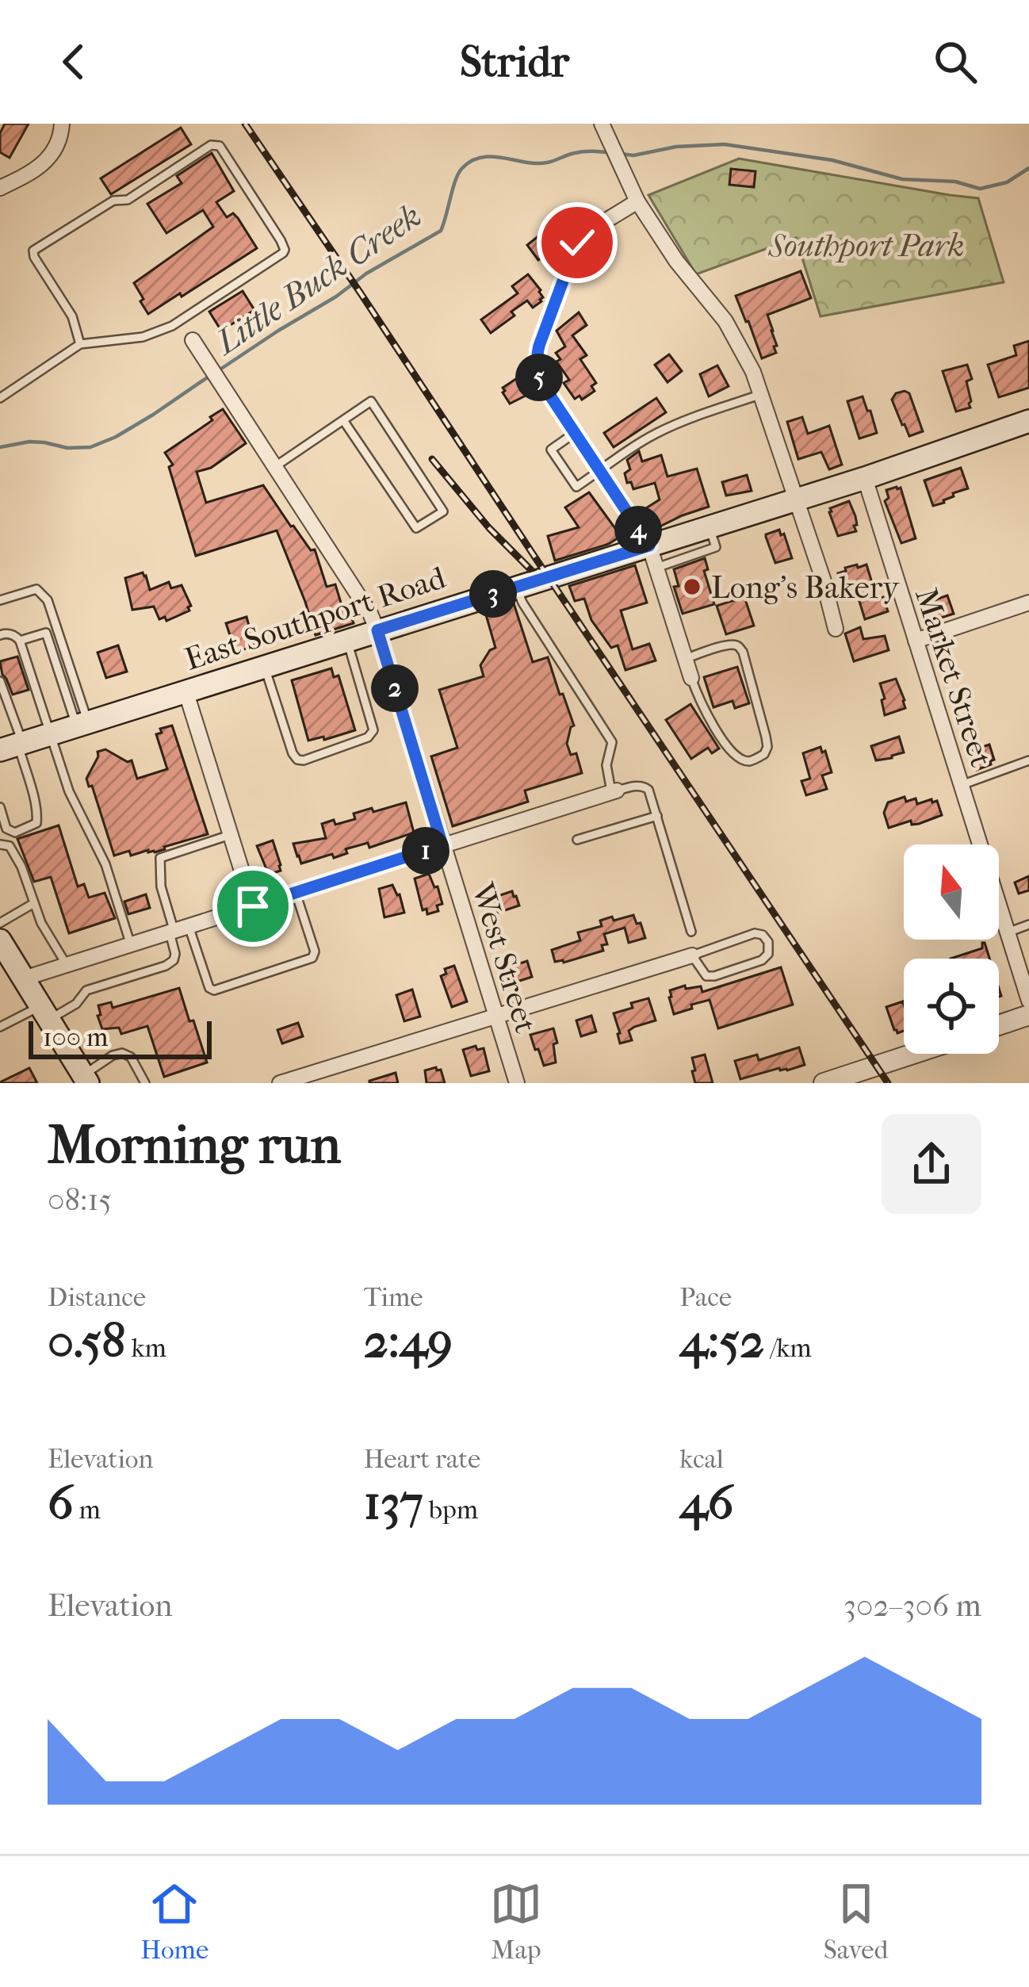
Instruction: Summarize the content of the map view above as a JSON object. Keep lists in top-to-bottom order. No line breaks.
{"streets":{"main road":["East Southport Road"],"street":["Market Street","West Street"]},"crossings":[["East Southport Road","Market Street"],["East Southport Road","West Street"]],"water":["Little Buck Creek"],"parks":["Southport Park"],"places":["Long's Bakery"],"scale_bar":"100 m","north":"top","page":{"header":"Stridr","pins":["5","4","3","2","1"],"scale":"100 m","heading":["Morning run","08:15"],"stats":[["Distance","0.58 km"],["Time","2:49"],["Pace","4:52 /km"],["Elevation","6 m"],["Heart rate","137 bpm"],["kcal","46"]],"chart":["Elevation","302–306 m"],"tabs":["Home","Map","Saved"]}}
